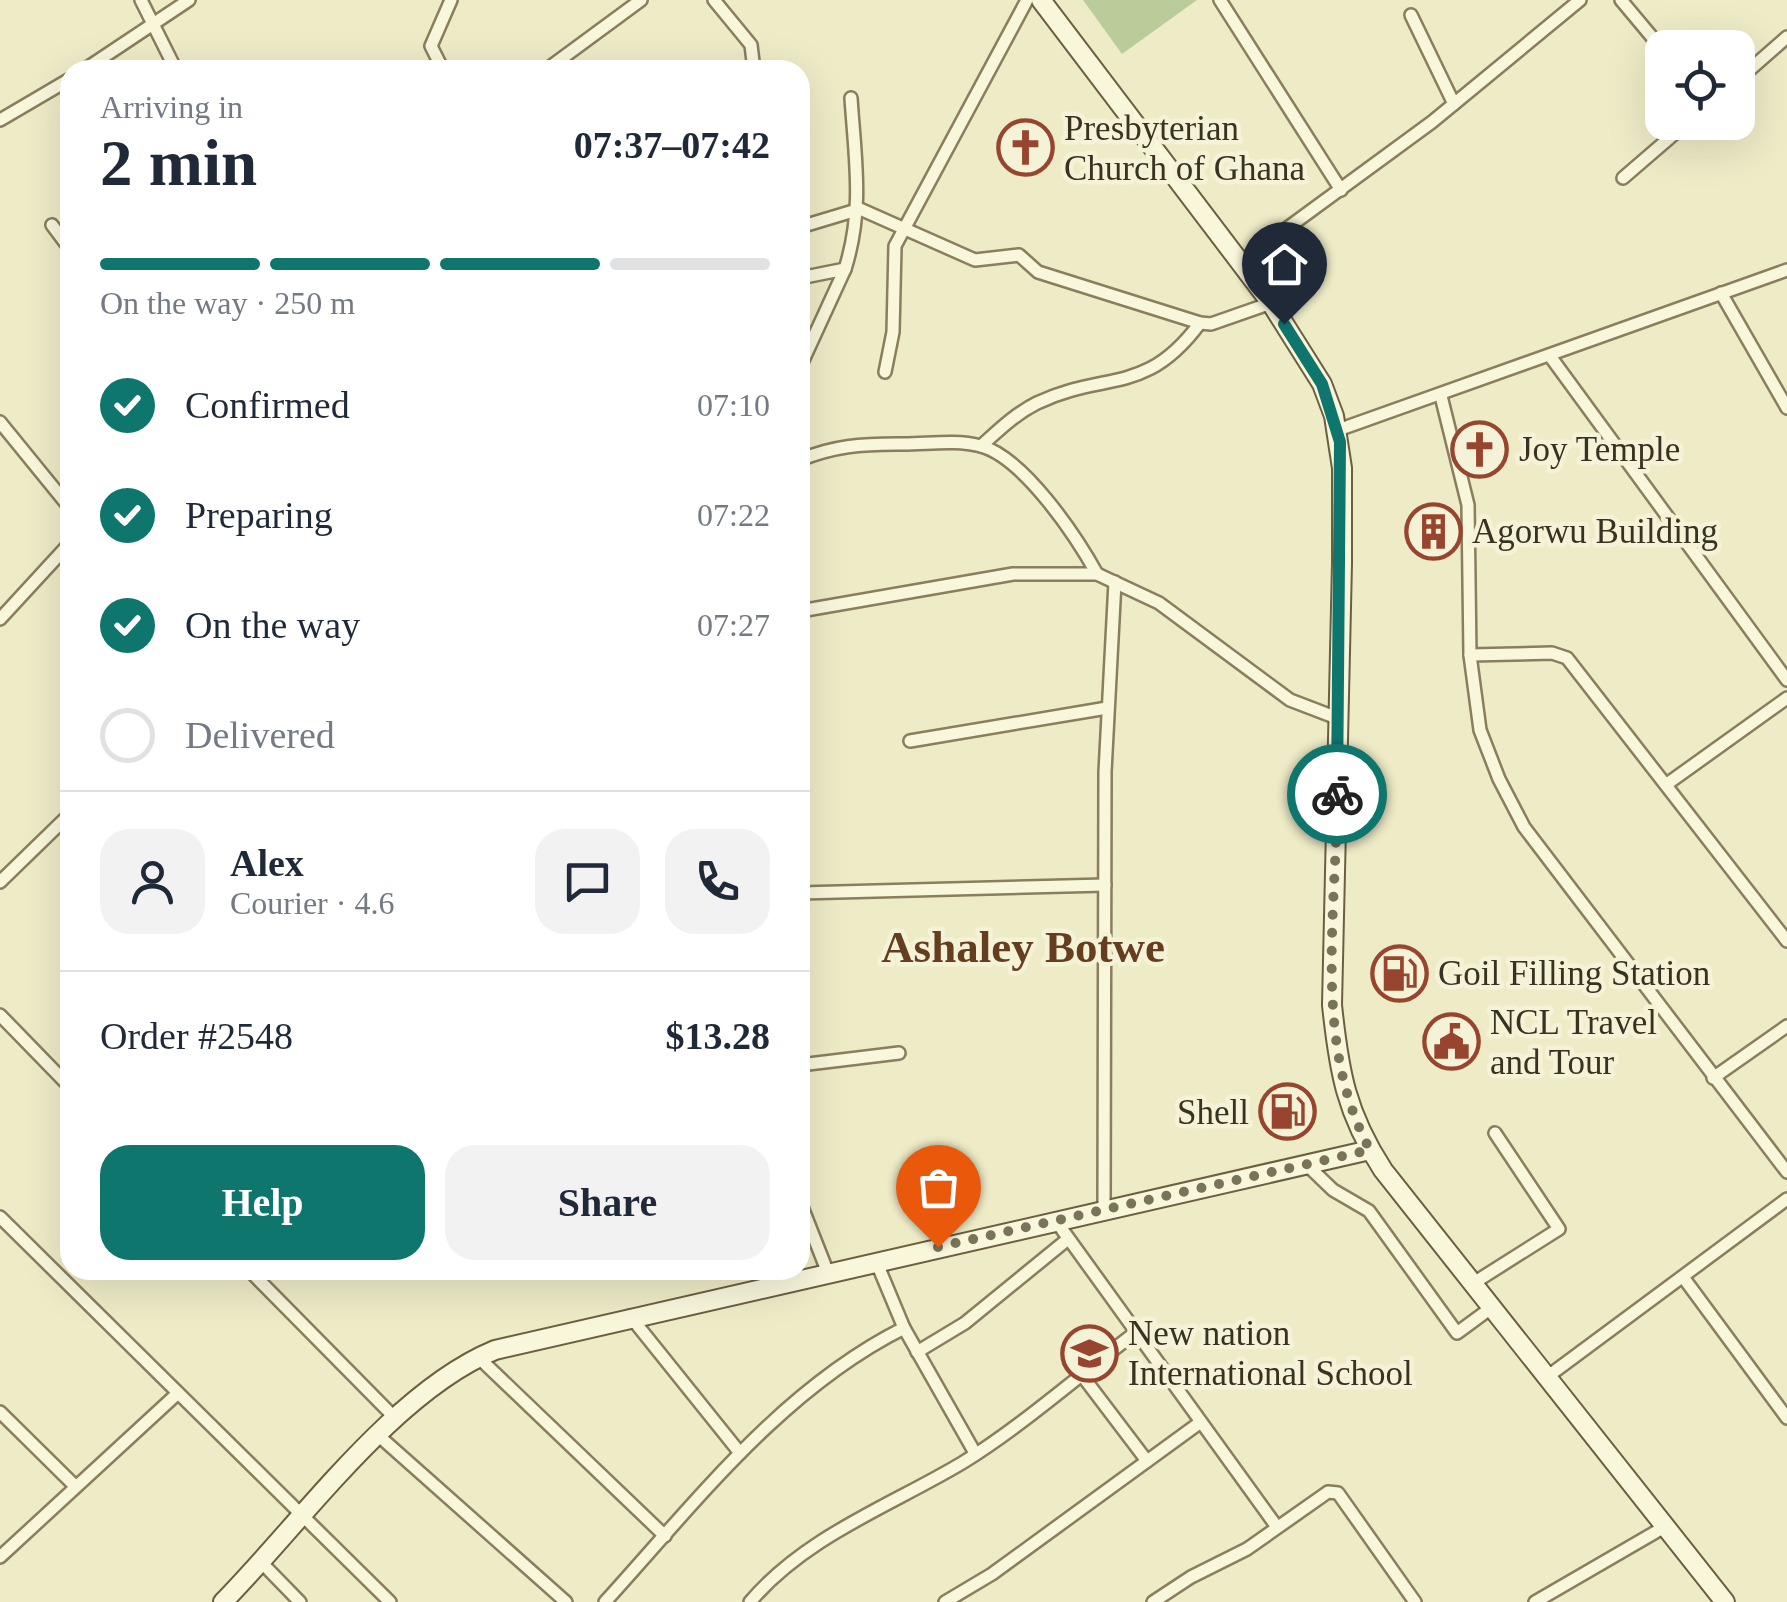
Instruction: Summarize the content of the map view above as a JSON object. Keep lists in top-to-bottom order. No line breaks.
{"districts":["Ashaley Botwe"],"places":{"church":["Presbyterian Church of Ghana","Joy Temple"],"building":["Agorwu Building"],"fuel station":["Goil Filling Station","Shell"],"public building":["NCL Travel and Tour"],"school or university":["New nation International School"]},"page":{"heading":["2 min","Arriving in","07:37–07:42"],"panel":["Alex","Courier · 4.6","Order #2548","$13.28"],"bar":"On the way · 250 m","list":[["Confirmed","07:10"],["Preparing","07:22"],["On the way","07:27"],"Delivered"],"buttons":["Help","Share"]}}
